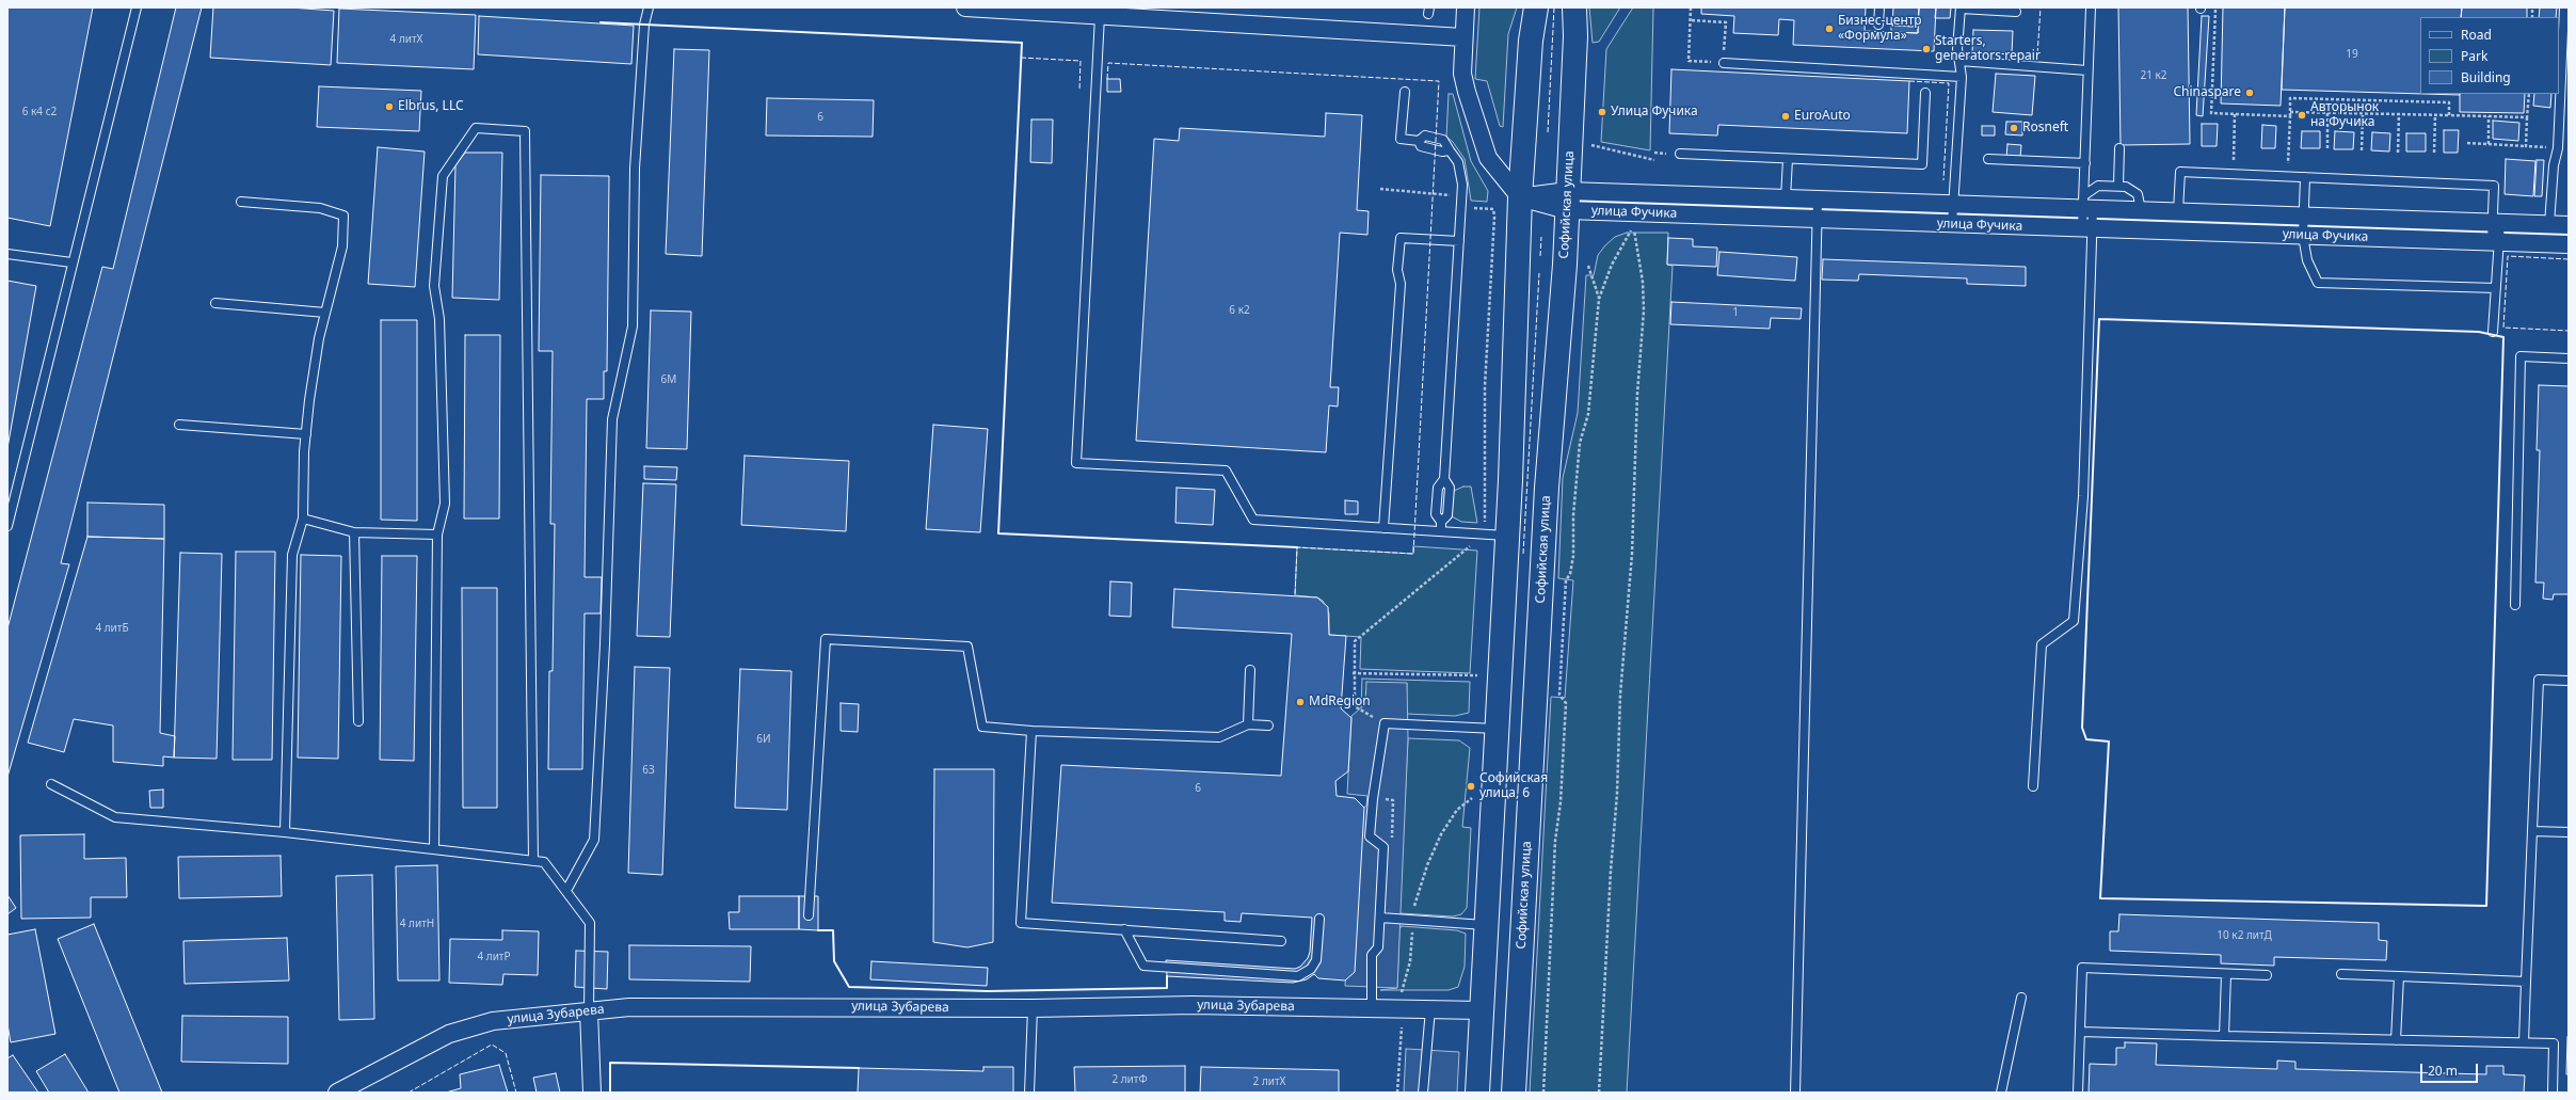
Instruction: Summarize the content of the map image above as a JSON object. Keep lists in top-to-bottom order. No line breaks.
{"streets":{"main road":["Софийская улица"],"street":["улица Фучика","улица Зубарева"]},"crossings":[["Софийская улица","улица Фучика"]],"places":["Бизнес-центр «Формула»","Starters, generators repair","Chinaspare","Elbrus, LLC","Улица Фучика","Авторынок на Фучика","EuroAuto","Rosneft","MdRegion","Софийская улица, 6"],"house_numbers":["4 литХ","19","21 к2","6 к4 с2","6","6 к2","1","6M","4 литБ","6И","6З","6","4 литН","10 к2 литД","4 литР","2 литФ","2 литХ"],"legend":["Road","Park","Building"],"scale_bar":"20 m"}
